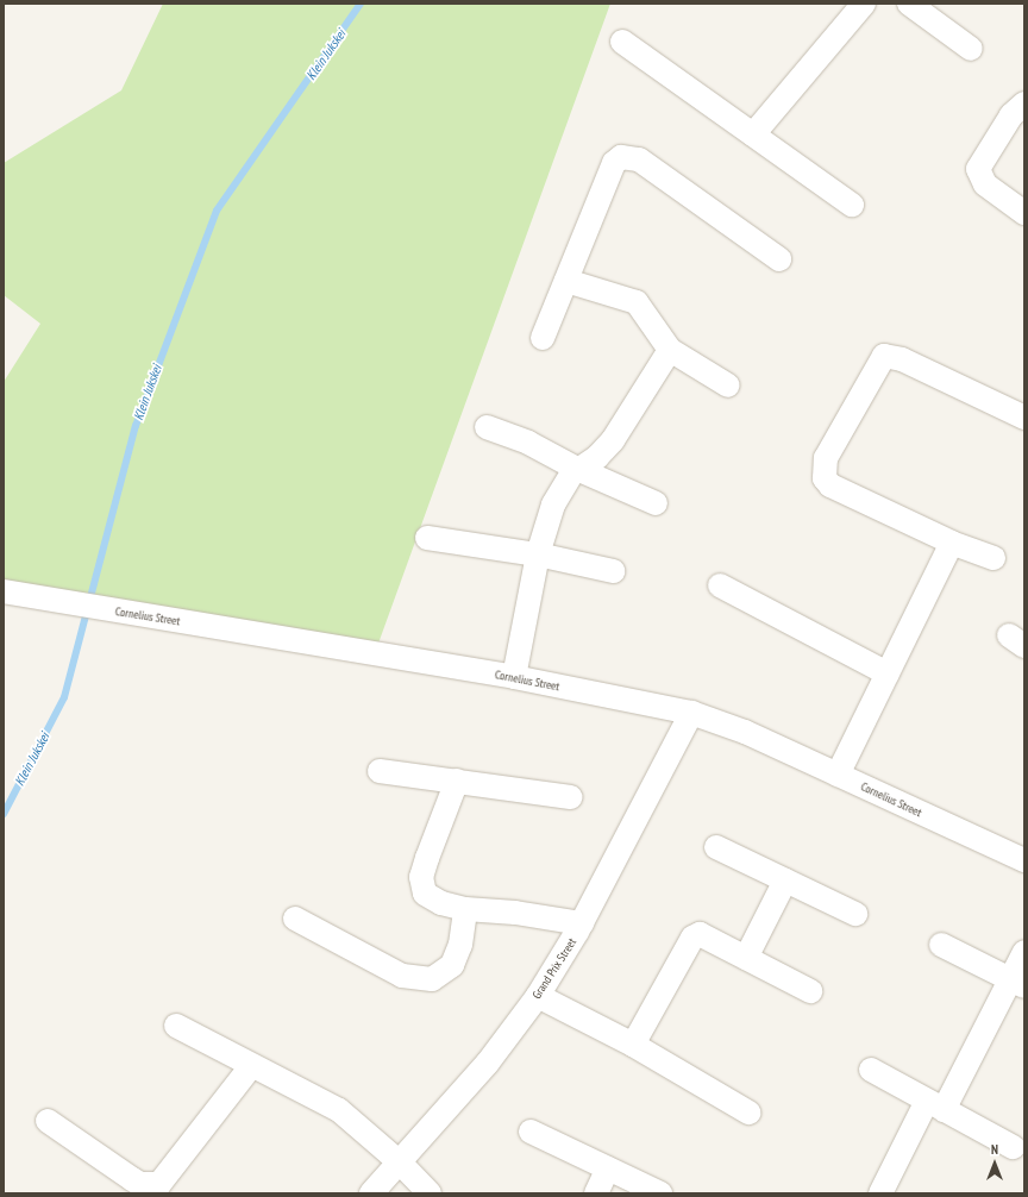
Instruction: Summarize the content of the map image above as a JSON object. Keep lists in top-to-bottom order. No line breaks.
{"streets":{"street":["Cornelius Street","Grand Prix Street"]},"crossings":[["Cornelius Street","Grand Prix Street"]],"water":["Klein Jukskei"],"north":"top"}
